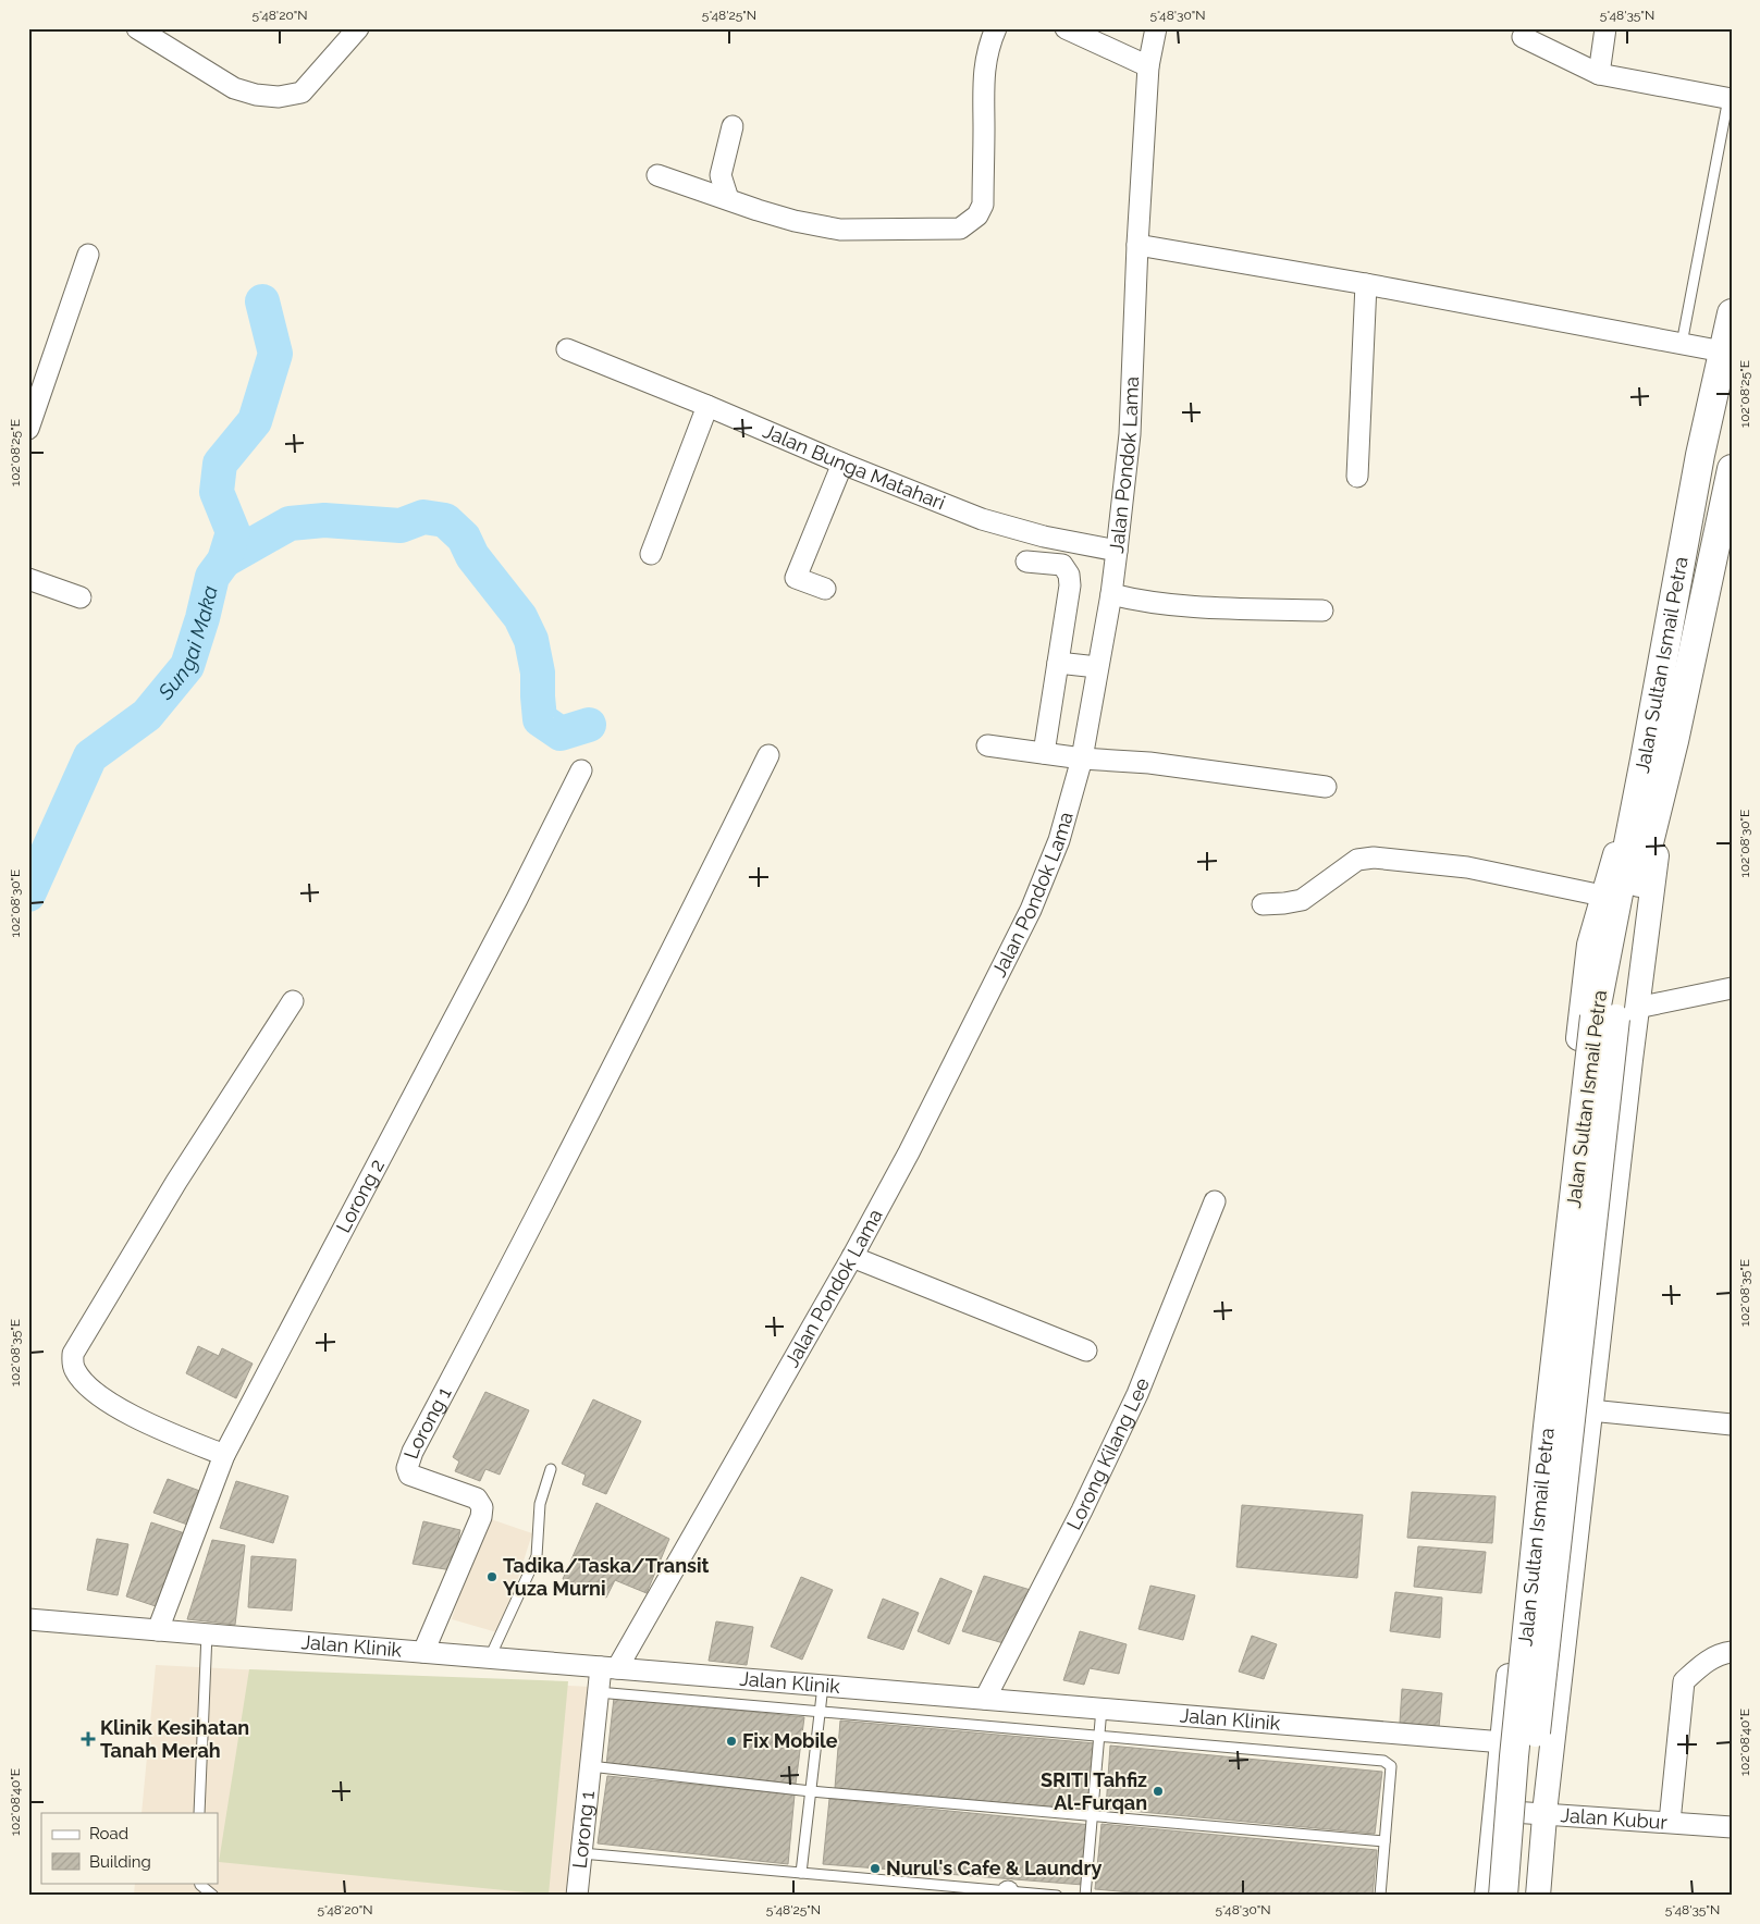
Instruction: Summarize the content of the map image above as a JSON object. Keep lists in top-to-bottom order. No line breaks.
{"streets":{"main road":["Jalan Sultan Ismail Petra"],"street":["Jalan Pondok Lama","Jalan Bunga Matahari","Lorong 2","Lorong 1","Lorong Kilang Lee","Jalan Klinik","Jalan Kubur"]},"crossings":[["Jalan Pondok Lama","Jalan Bunga Matahari"],["Jalan Pondok Lama","Lorong 1"],["Jalan Pondok Lama","Jalan Klinik"],["Lorong 2","Jalan Klinik"],["Lorong 1","Jalan Klinik"],["Lorong Kilang Lee","Jalan Klinik"]],"water":["Sungai Maka"],"places":{"other":["Tadika/Taska/Transit Yuza Murni","Fix Mobile","SRITI Tahfiz Al-Furqan","Nurul's Cafe & Laundry"],"health":["Klinik Kesihatan Tanah Merah"]},"legend":["Road","Building"],"coordinates":["5°48'20\"N","5°48'25\"N","5°48'30\"N","5°48'35\"N","102°08'25\"E","102°08'30\"E","102°08'35\"E","102°08'40\"E"]}
